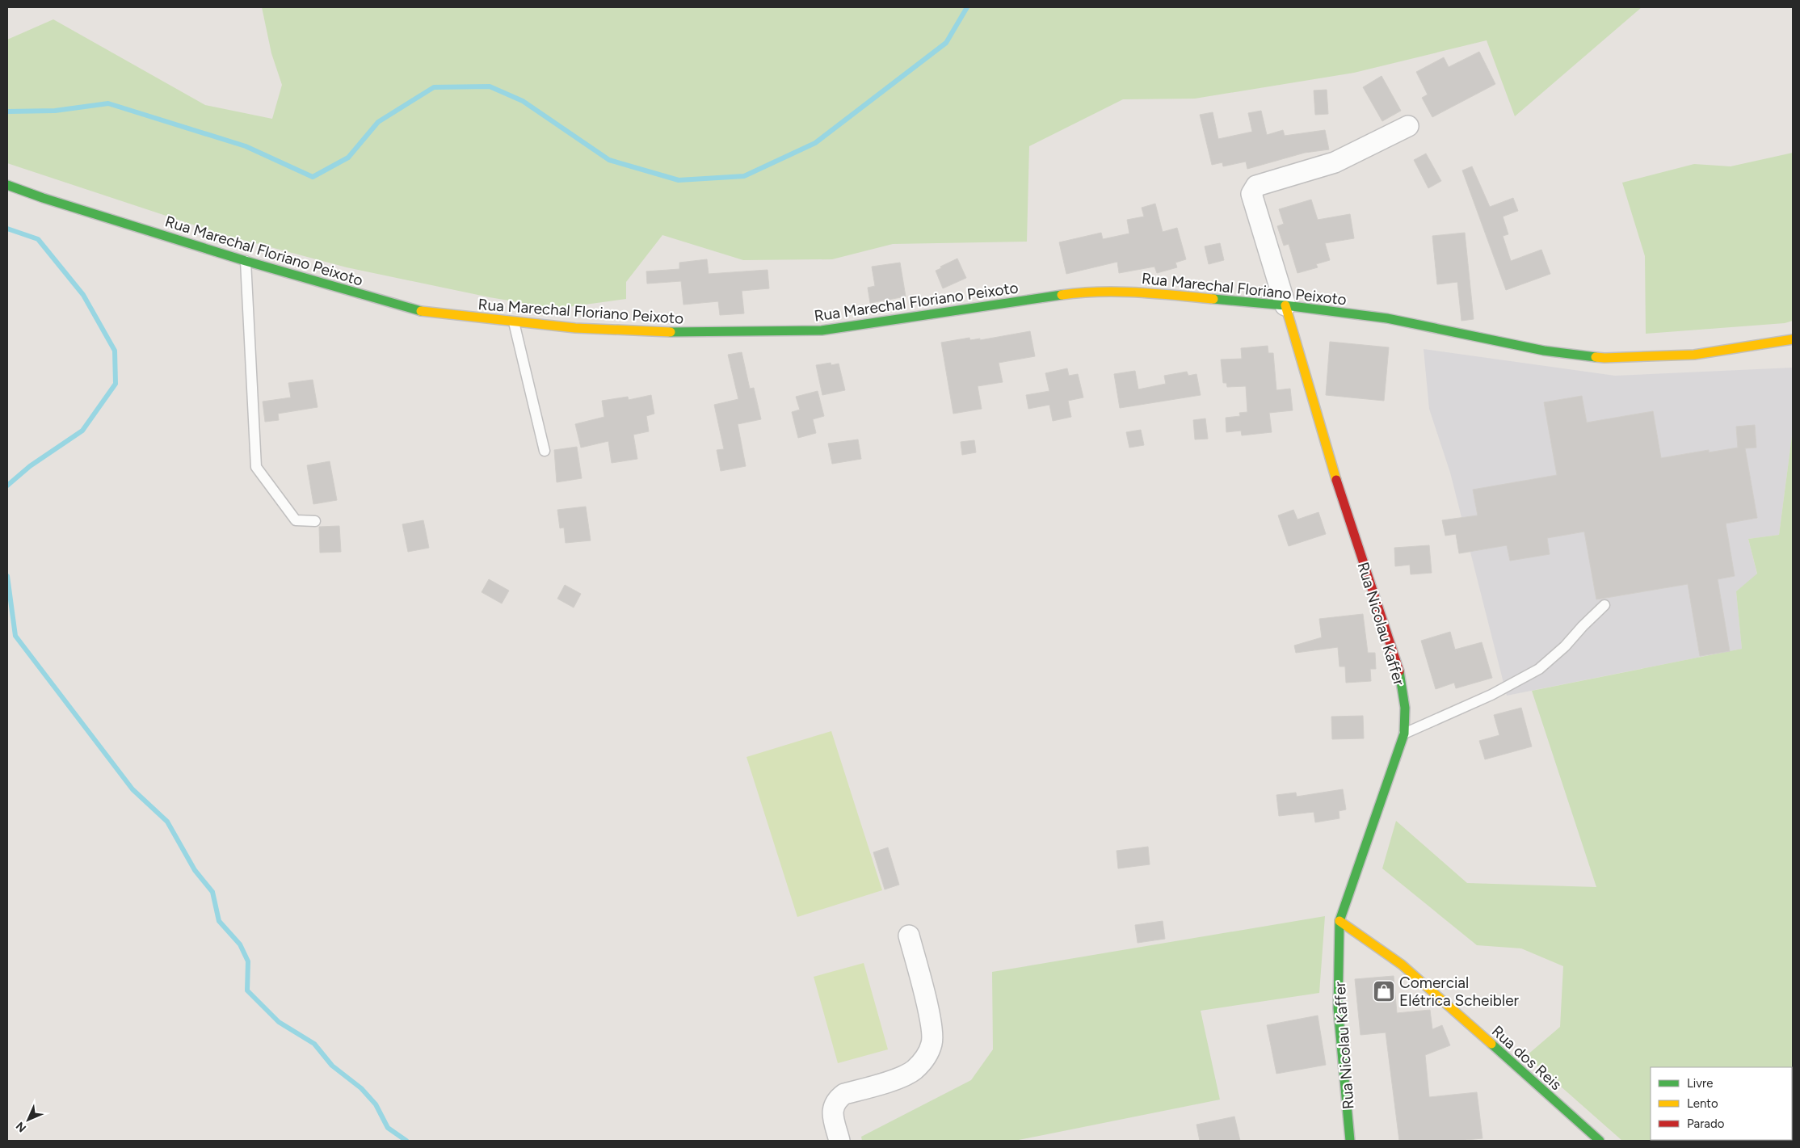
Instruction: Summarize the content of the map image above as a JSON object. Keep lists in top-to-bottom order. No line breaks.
{"streets":{"main road":["Rua Marechal Floriano Peixoto","Rua Nicolau Kaffer","Rua dos Reis"]},"crossings":[["Rua Marechal Floriano Peixoto","Rua Nicolau Kaffer"],["Rua Nicolau Kaffer","Rua dos Reis"]],"places":{"shop":["Comercial Elétrica Scheibler"]},"legend":["Livre","Lento","Parado"],"north":"bottom left"}
